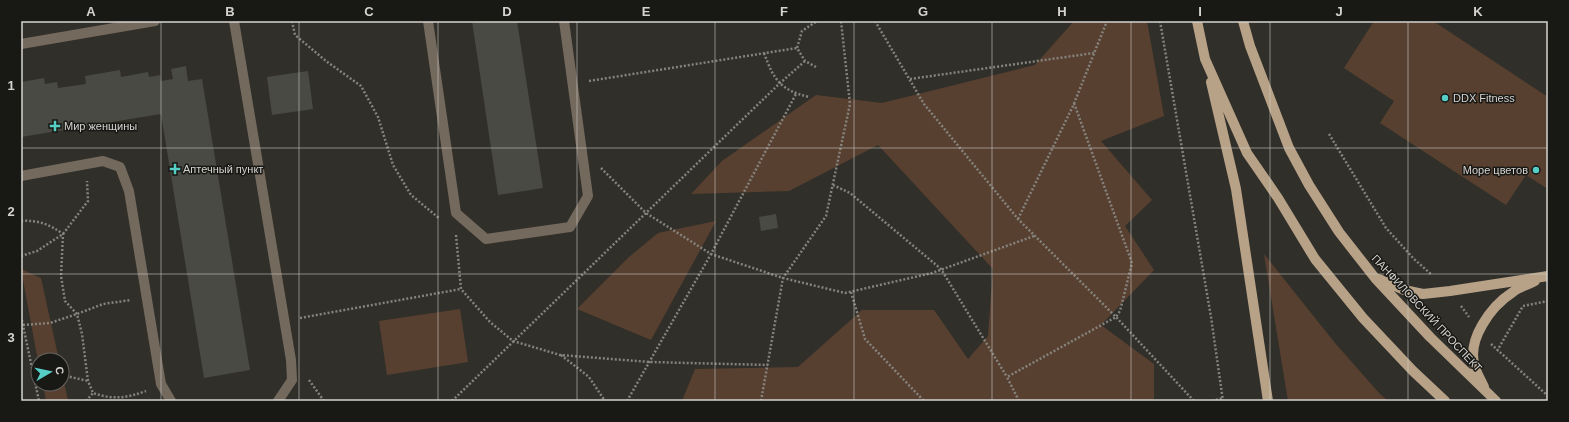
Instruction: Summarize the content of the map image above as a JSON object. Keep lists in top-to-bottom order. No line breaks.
{"streets":{"main road":["ПАНФИЛОВСКИЙ ПРОСПЕКТ"]},"places":{"other":["DDX Fitness","Море цветов"],"health":["Мир женщины","Аптечный пункт"]},"north":"right","grid":{"columns":["A","B","C","D","E","F","G","H","I","J","K"],"rows":["1","2","3"]}}
